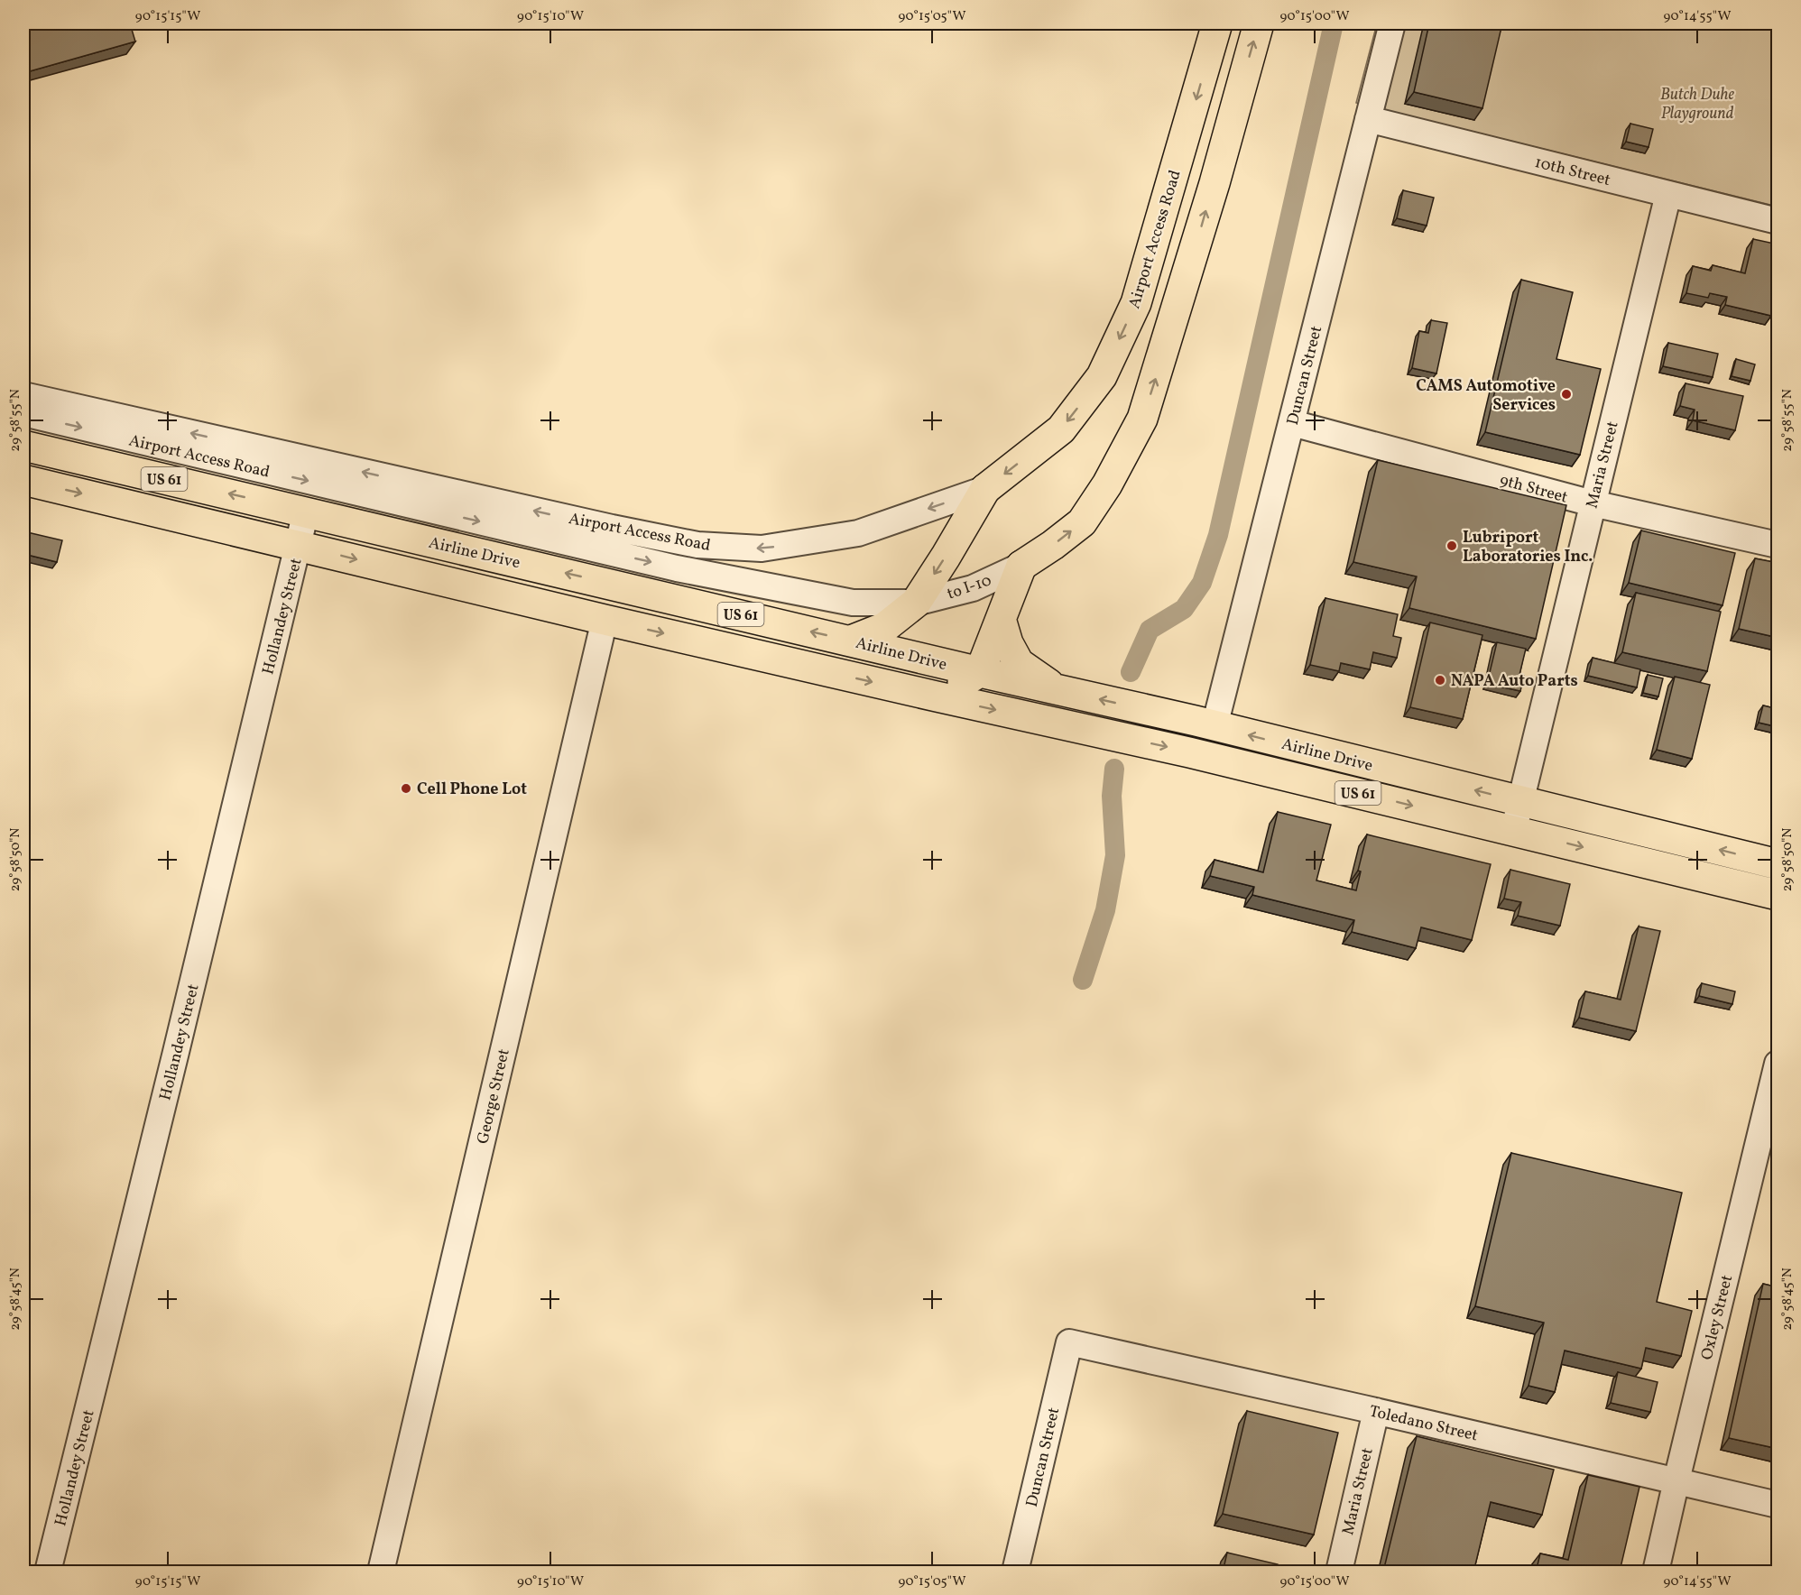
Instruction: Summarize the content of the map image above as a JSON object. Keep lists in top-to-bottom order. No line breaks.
{"streets":{"main road":["Airport Access Road","US 61","Airline Drive"],"street":["10th Street","Duncan Street","Maria Street","9th Street","to I-10","Hollandey Street","George Street","Oxley Street","Toledano Street"]},"crossings":[["10th Street","Duncan Street"],["10th Street","Maria Street"],["Airport Access Road","to I-10"],["Duncan Street","9th Street"],["Duncan Street","Airline Drive"],["Duncan Street","Toledano Street"],["Maria Street","9th Street"],["Maria Street","Airline Drive"],["Maria Street","Toledano Street"],["Airline Drive","Hollandey Street"],["Airline Drive","George Street"],["Oxley Street","Toledano Street"]],"parks":["Butch Duhe Playground"],"places":["CAMS Automotive Services","Lubriport Laboratories Inc.","NAPA Auto Parts","Cell Phone Lot"],"coordinates":["90°15'15\"W","90°15'10\"W","90°15'05\"W","90°15'00\"W","90°14'55\"W","29°58'55\"N","29°58'50\"N","29°58'45\"N"]}
